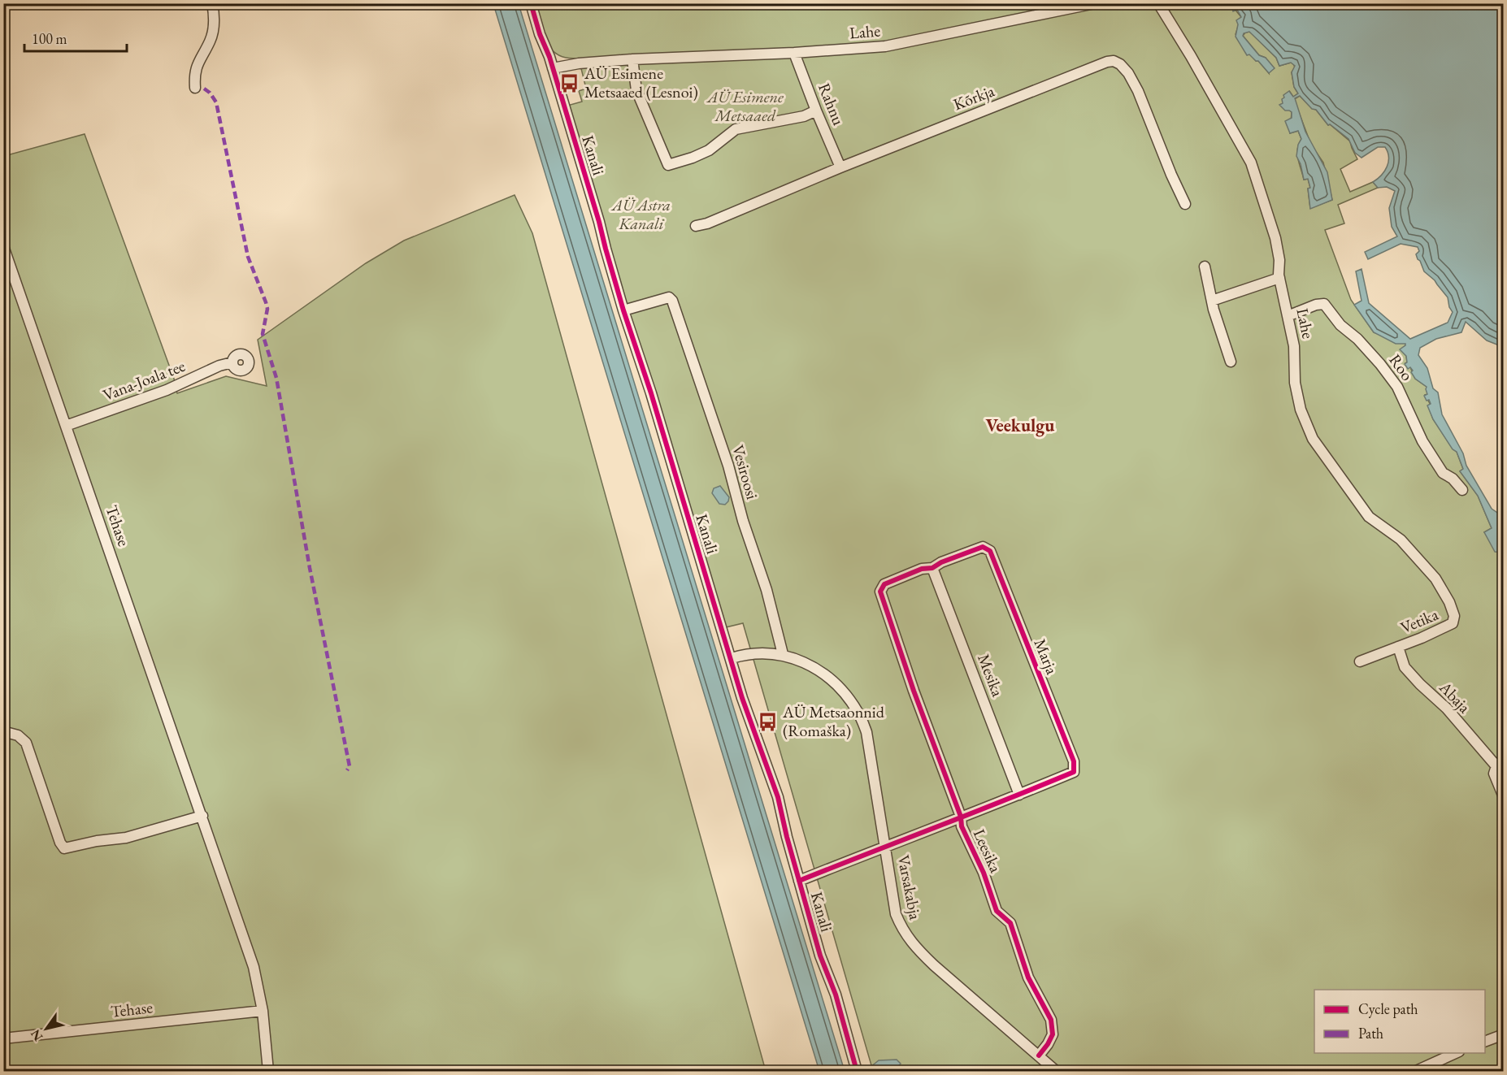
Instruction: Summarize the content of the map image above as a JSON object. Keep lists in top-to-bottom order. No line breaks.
{"streets":{"street":["Lahe","Kõrkja","Rahnu","Kanali","Roo","Vana-Joala tee","Vesiroosi","Tehase","Vetika","Marja","Mesika","Abaja","Leesika","Varsakabja"]},"crossings":[["Lahe","Rahnu"],["Lahe","Kanali"],["Lahe","Roo"],["Lahe","Vetika"],["Kõrkja","Rahnu"],["Kanali","Vesiroosi"],["Vana-Joala tee","Tehase"],["Vesiroosi","Varsakabja"],["Vetika","Abaja"],["Marja","Mesika"],["Marja","Leesika"],["Mesika","Leesika"],["Leesika","Varsakabja"]],"districts":["Veekulgu"],"parks":["AÜ Esimene Metsaaed","AÜ Astra Kanali"],"places":{"bus stop":["AÜ Esimene Metsaaed (Lesnoi)","AÜ Metsaonnid (Romaška)"]},"legend":["Cycle path","Path"],"scale_bar":"100 m","north":"bottom left"}
